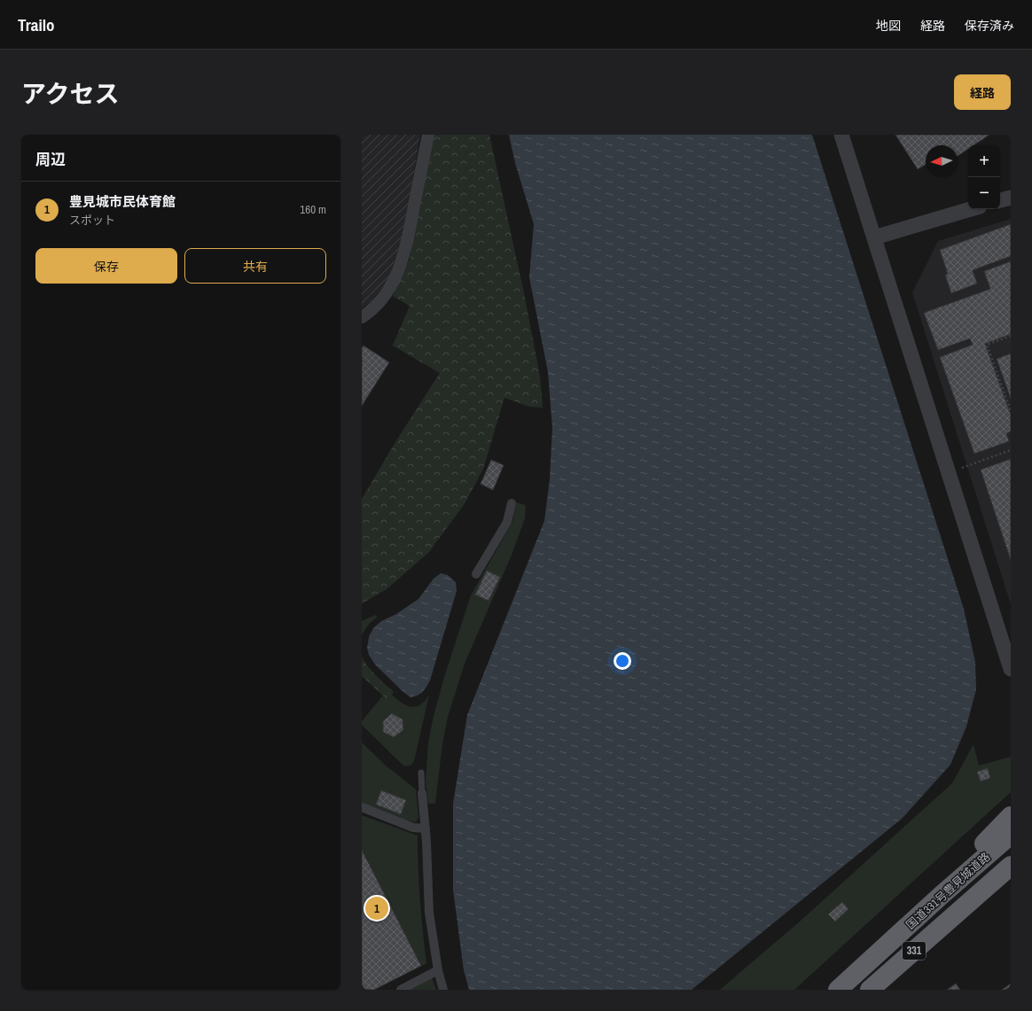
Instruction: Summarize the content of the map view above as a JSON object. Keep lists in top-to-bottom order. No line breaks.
{"streets":{"highway":["国道331号豊見城道路","331"]},"crossings":[["国道331号豊見城道路","331"]],"north":"left","page":{"header":"Trailo","nav":["地図","経路","保存済み"],"title":"アクセス","buttons":["経路",["保存","共有"]],"heading":"周辺","map_buttons":["+","−"],"list":[{"mark":"1","name":"豊見城市民体育館","note":"スポット","value":"160 m"}],"pins":"1"}}
